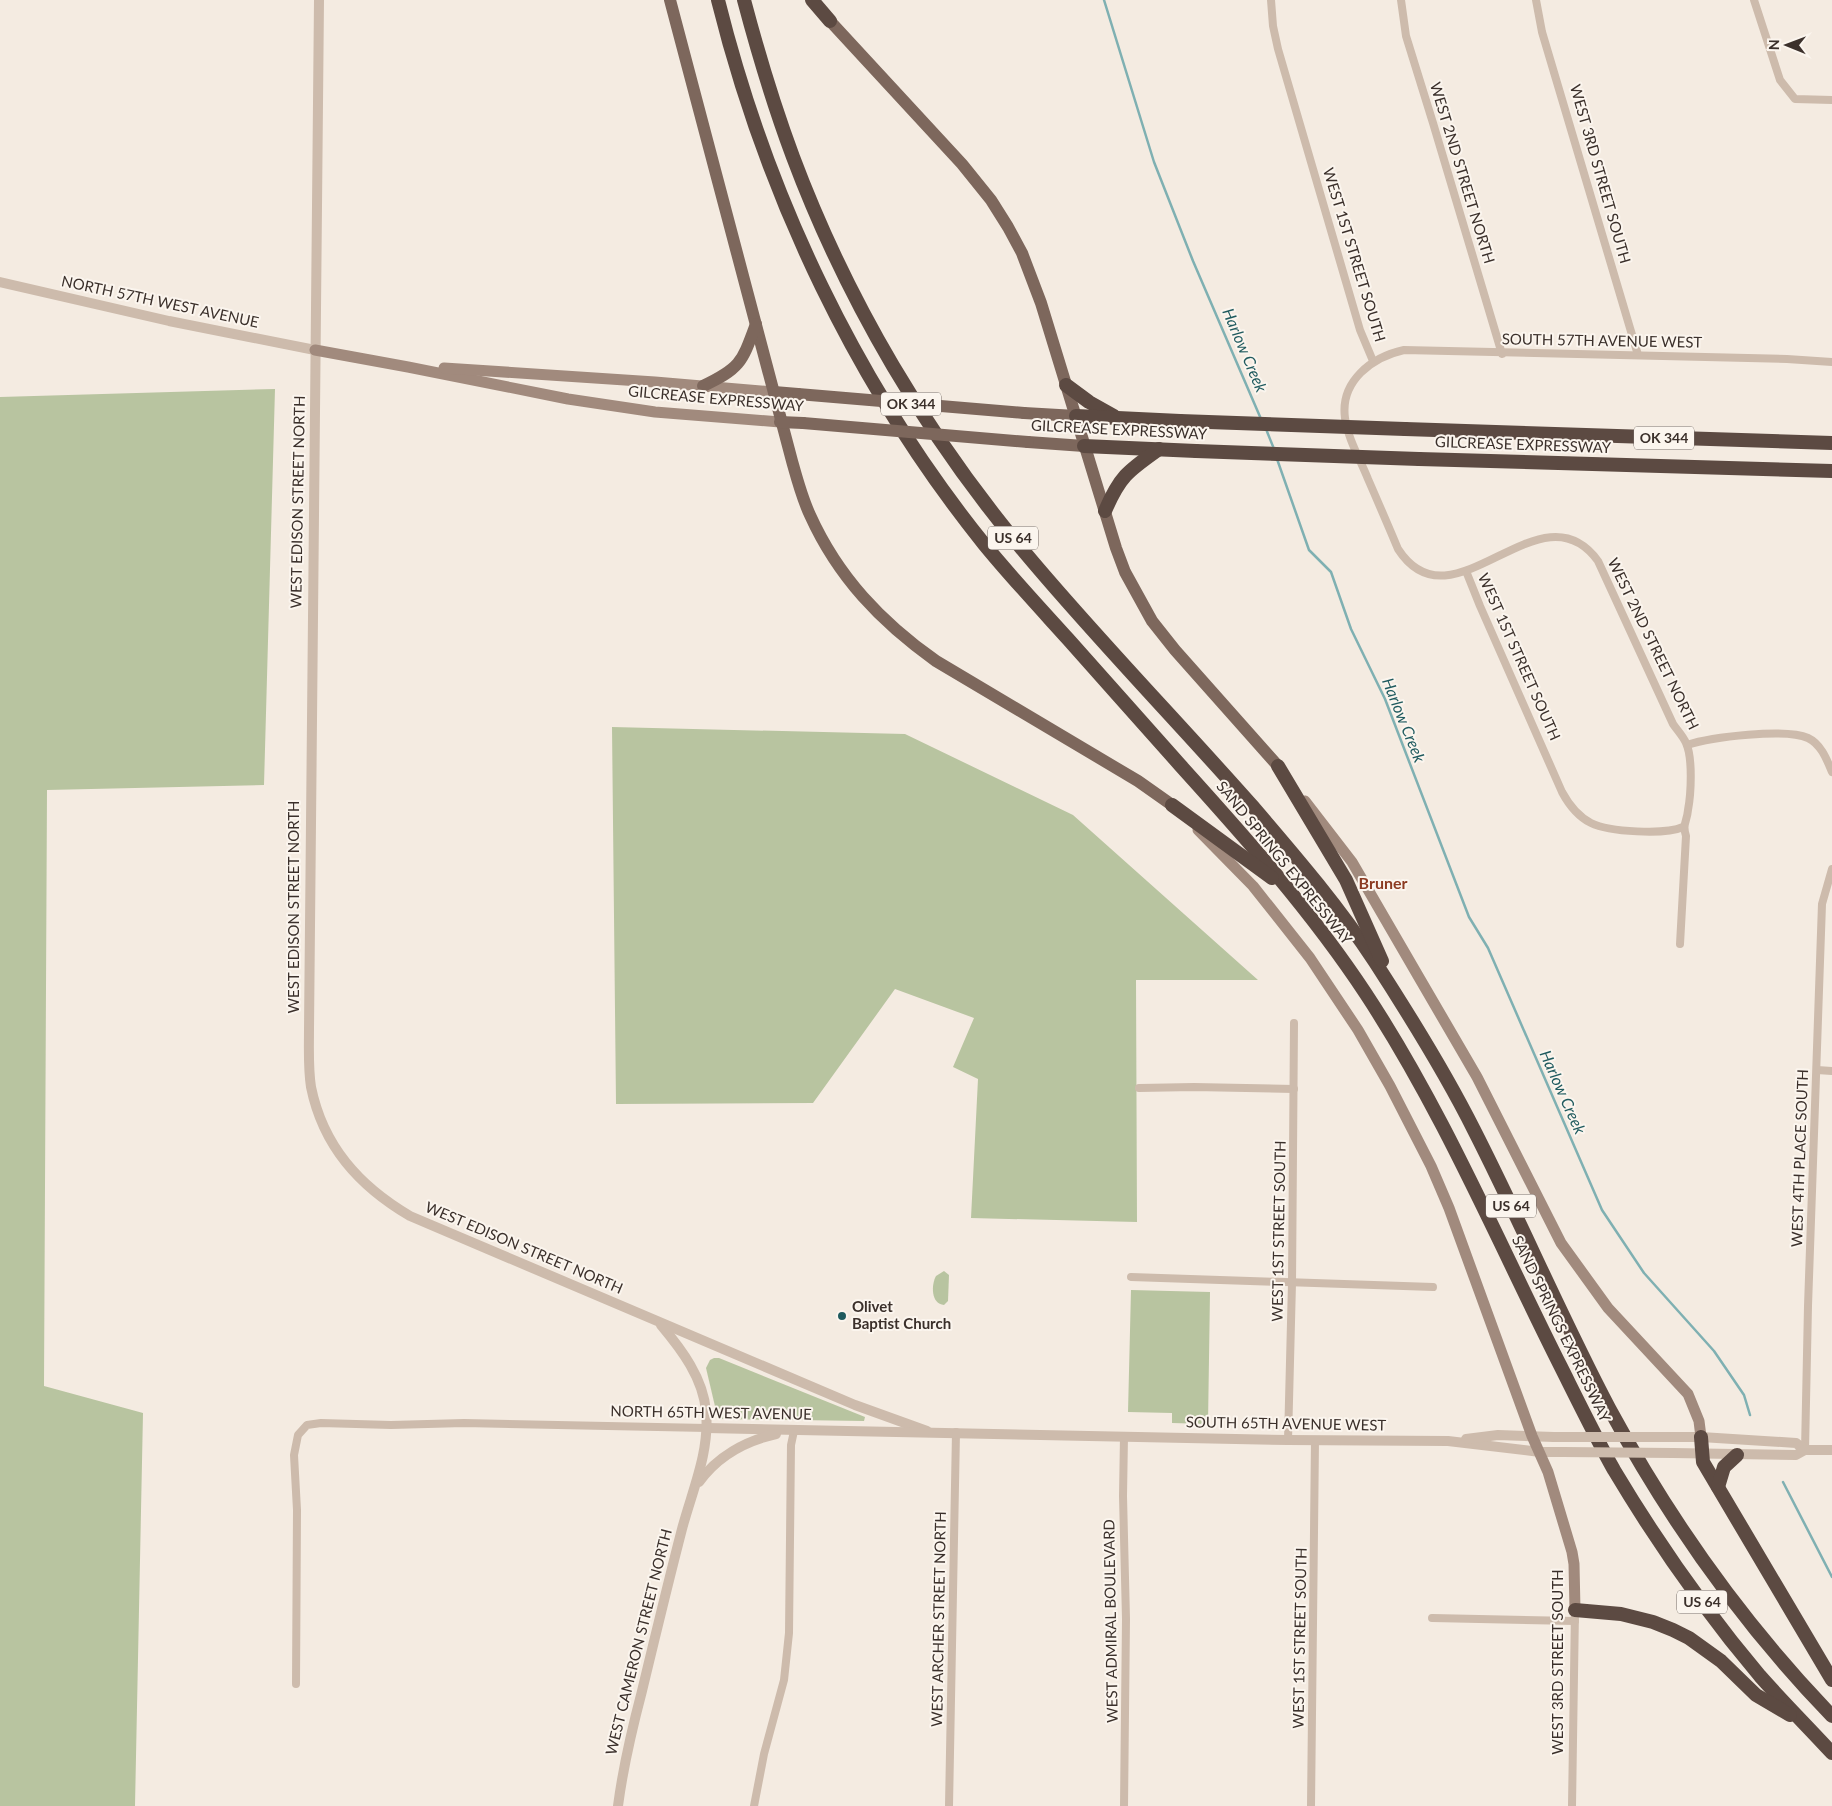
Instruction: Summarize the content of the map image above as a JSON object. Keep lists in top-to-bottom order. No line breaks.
{"streets":{"highway":["GILCREASE EXPRESSWAY","OK 344","US 64","SAND SPRINGS EXPRESSWAY"],"main road":["WEST 3RD STREET SOUTH"],"street":["WEST 2ND STREET NORTH","WEST 1ST STREET SOUTH","NORTH 57TH WEST AVENUE","SOUTH 57TH AVENUE WEST","WEST EDISON STREET NORTH","WEST 4TH PLACE SOUTH","NORTH 65TH WEST AVENUE","SOUTH 65TH AVENUE WEST","WEST ARCHER STREET NORTH","WEST ADMIRAL BOULEVARD","WEST CAMERON STREET NORTH"]},"crossings":[["WEST 2ND STREET NORTH","WEST 1ST STREET SOUTH"],["WEST 2ND STREET NORTH","SOUTH 57TH AVENUE WEST"],["WEST 3RD STREET SOUTH","SOUTH 57TH AVENUE WEST"],["WEST 3RD STREET SOUTH","SOUTH 65TH AVENUE WEST"],["WEST 1ST STREET SOUTH","SOUTH 57TH AVENUE WEST"],["WEST 1ST STREET SOUTH","SOUTH 65TH AVENUE WEST"],["NORTH 57TH WEST AVENUE","GILCREASE EXPRESSWAY"],["NORTH 57TH WEST AVENUE","WEST EDISON STREET NORTH"],["GILCREASE EXPRESSWAY","WEST EDISON STREET NORTH"],["WEST EDISON STREET NORTH","NORTH 65TH WEST AVENUE"],["WEST EDISON STREET NORTH","WEST CAMERON STREET NORTH"],["WEST 4TH PLACE SOUTH","SOUTH 65TH AVENUE WEST"],["NORTH 65TH WEST AVENUE","SOUTH 65TH AVENUE WEST"],["NORTH 65TH WEST AVENUE","WEST ARCHER STREET NORTH"],["NORTH 65TH WEST AVENUE","WEST ADMIRAL BOULEVARD"],["NORTH 65TH WEST AVENUE","WEST CAMERON STREET NORTH"],["SOUTH 65TH AVENUE WEST","WEST ADMIRAL BOULEVARD"]],"districts":["Bruner"],"water":["Harlow Creek"],"places":["Olivet Baptist Church"],"north":"left"}
